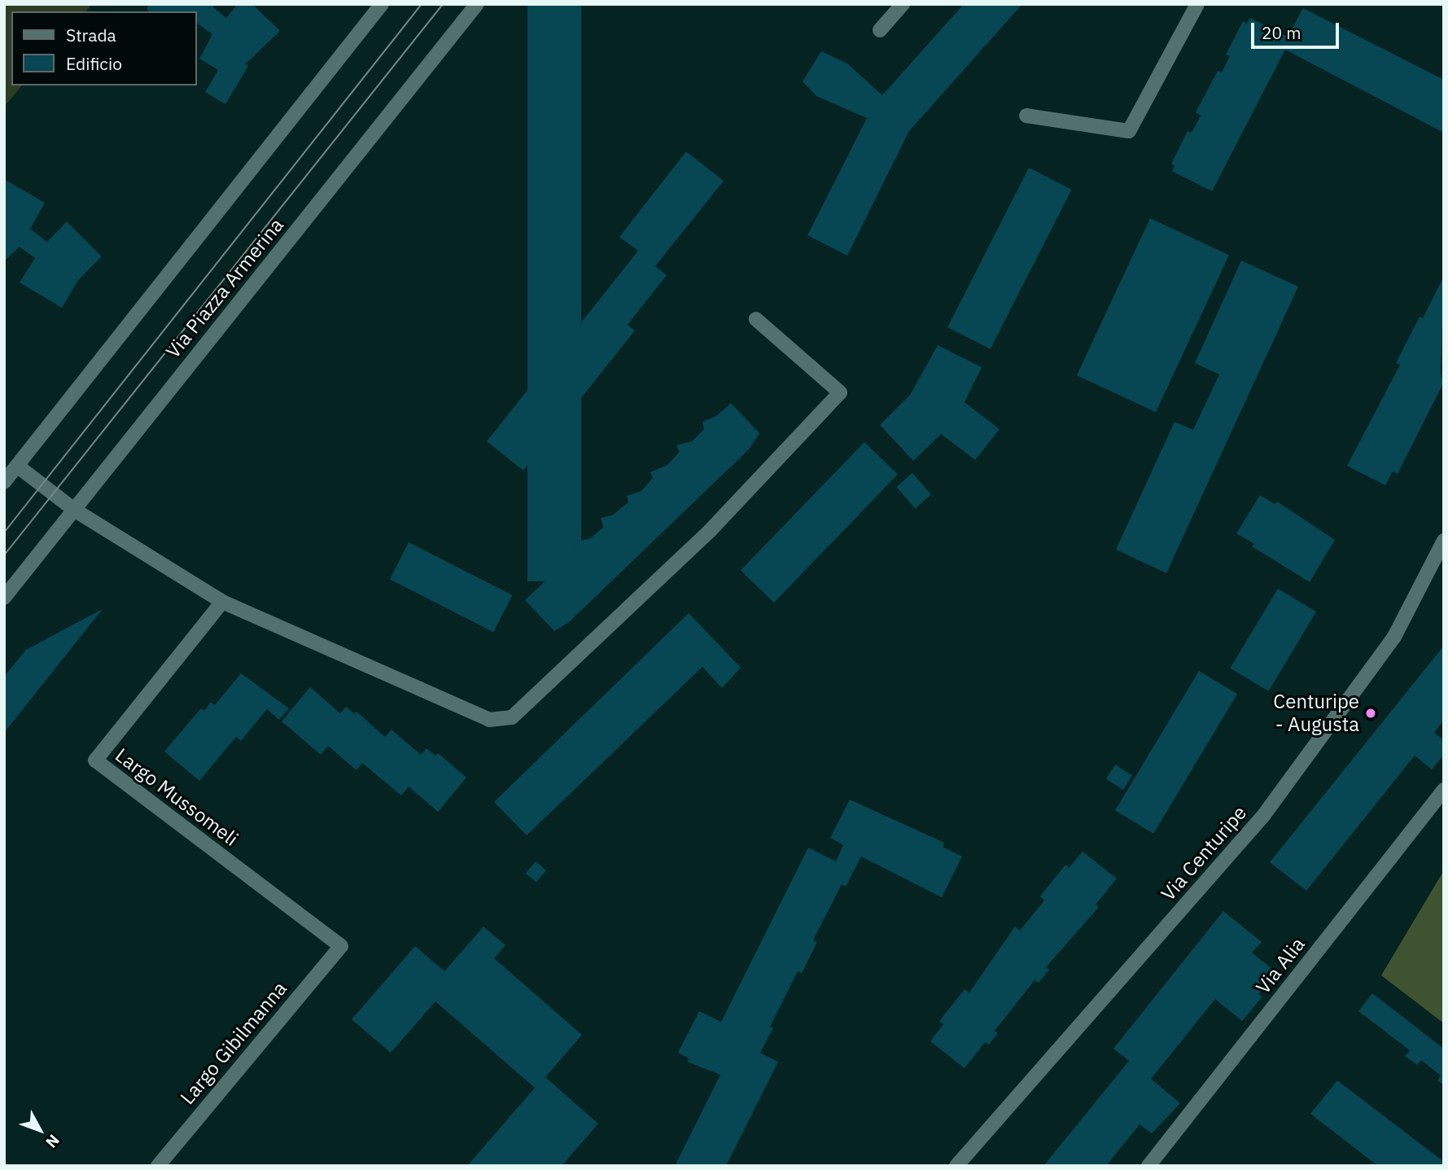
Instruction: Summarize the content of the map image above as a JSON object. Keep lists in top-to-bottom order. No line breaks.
{"streets":{"street":["Via Piazza Armerina","Largo Mussomeli","Via Centuripe","Via Alia","Largo Gibilmanna"]},"crossings":[["Largo Mussomeli","Largo Gibilmanna"]],"places":["Centuripe - Augusta"],"legend":["Strada","Edificio"],"scale_bar":"20 m","north":"bottom right"}
